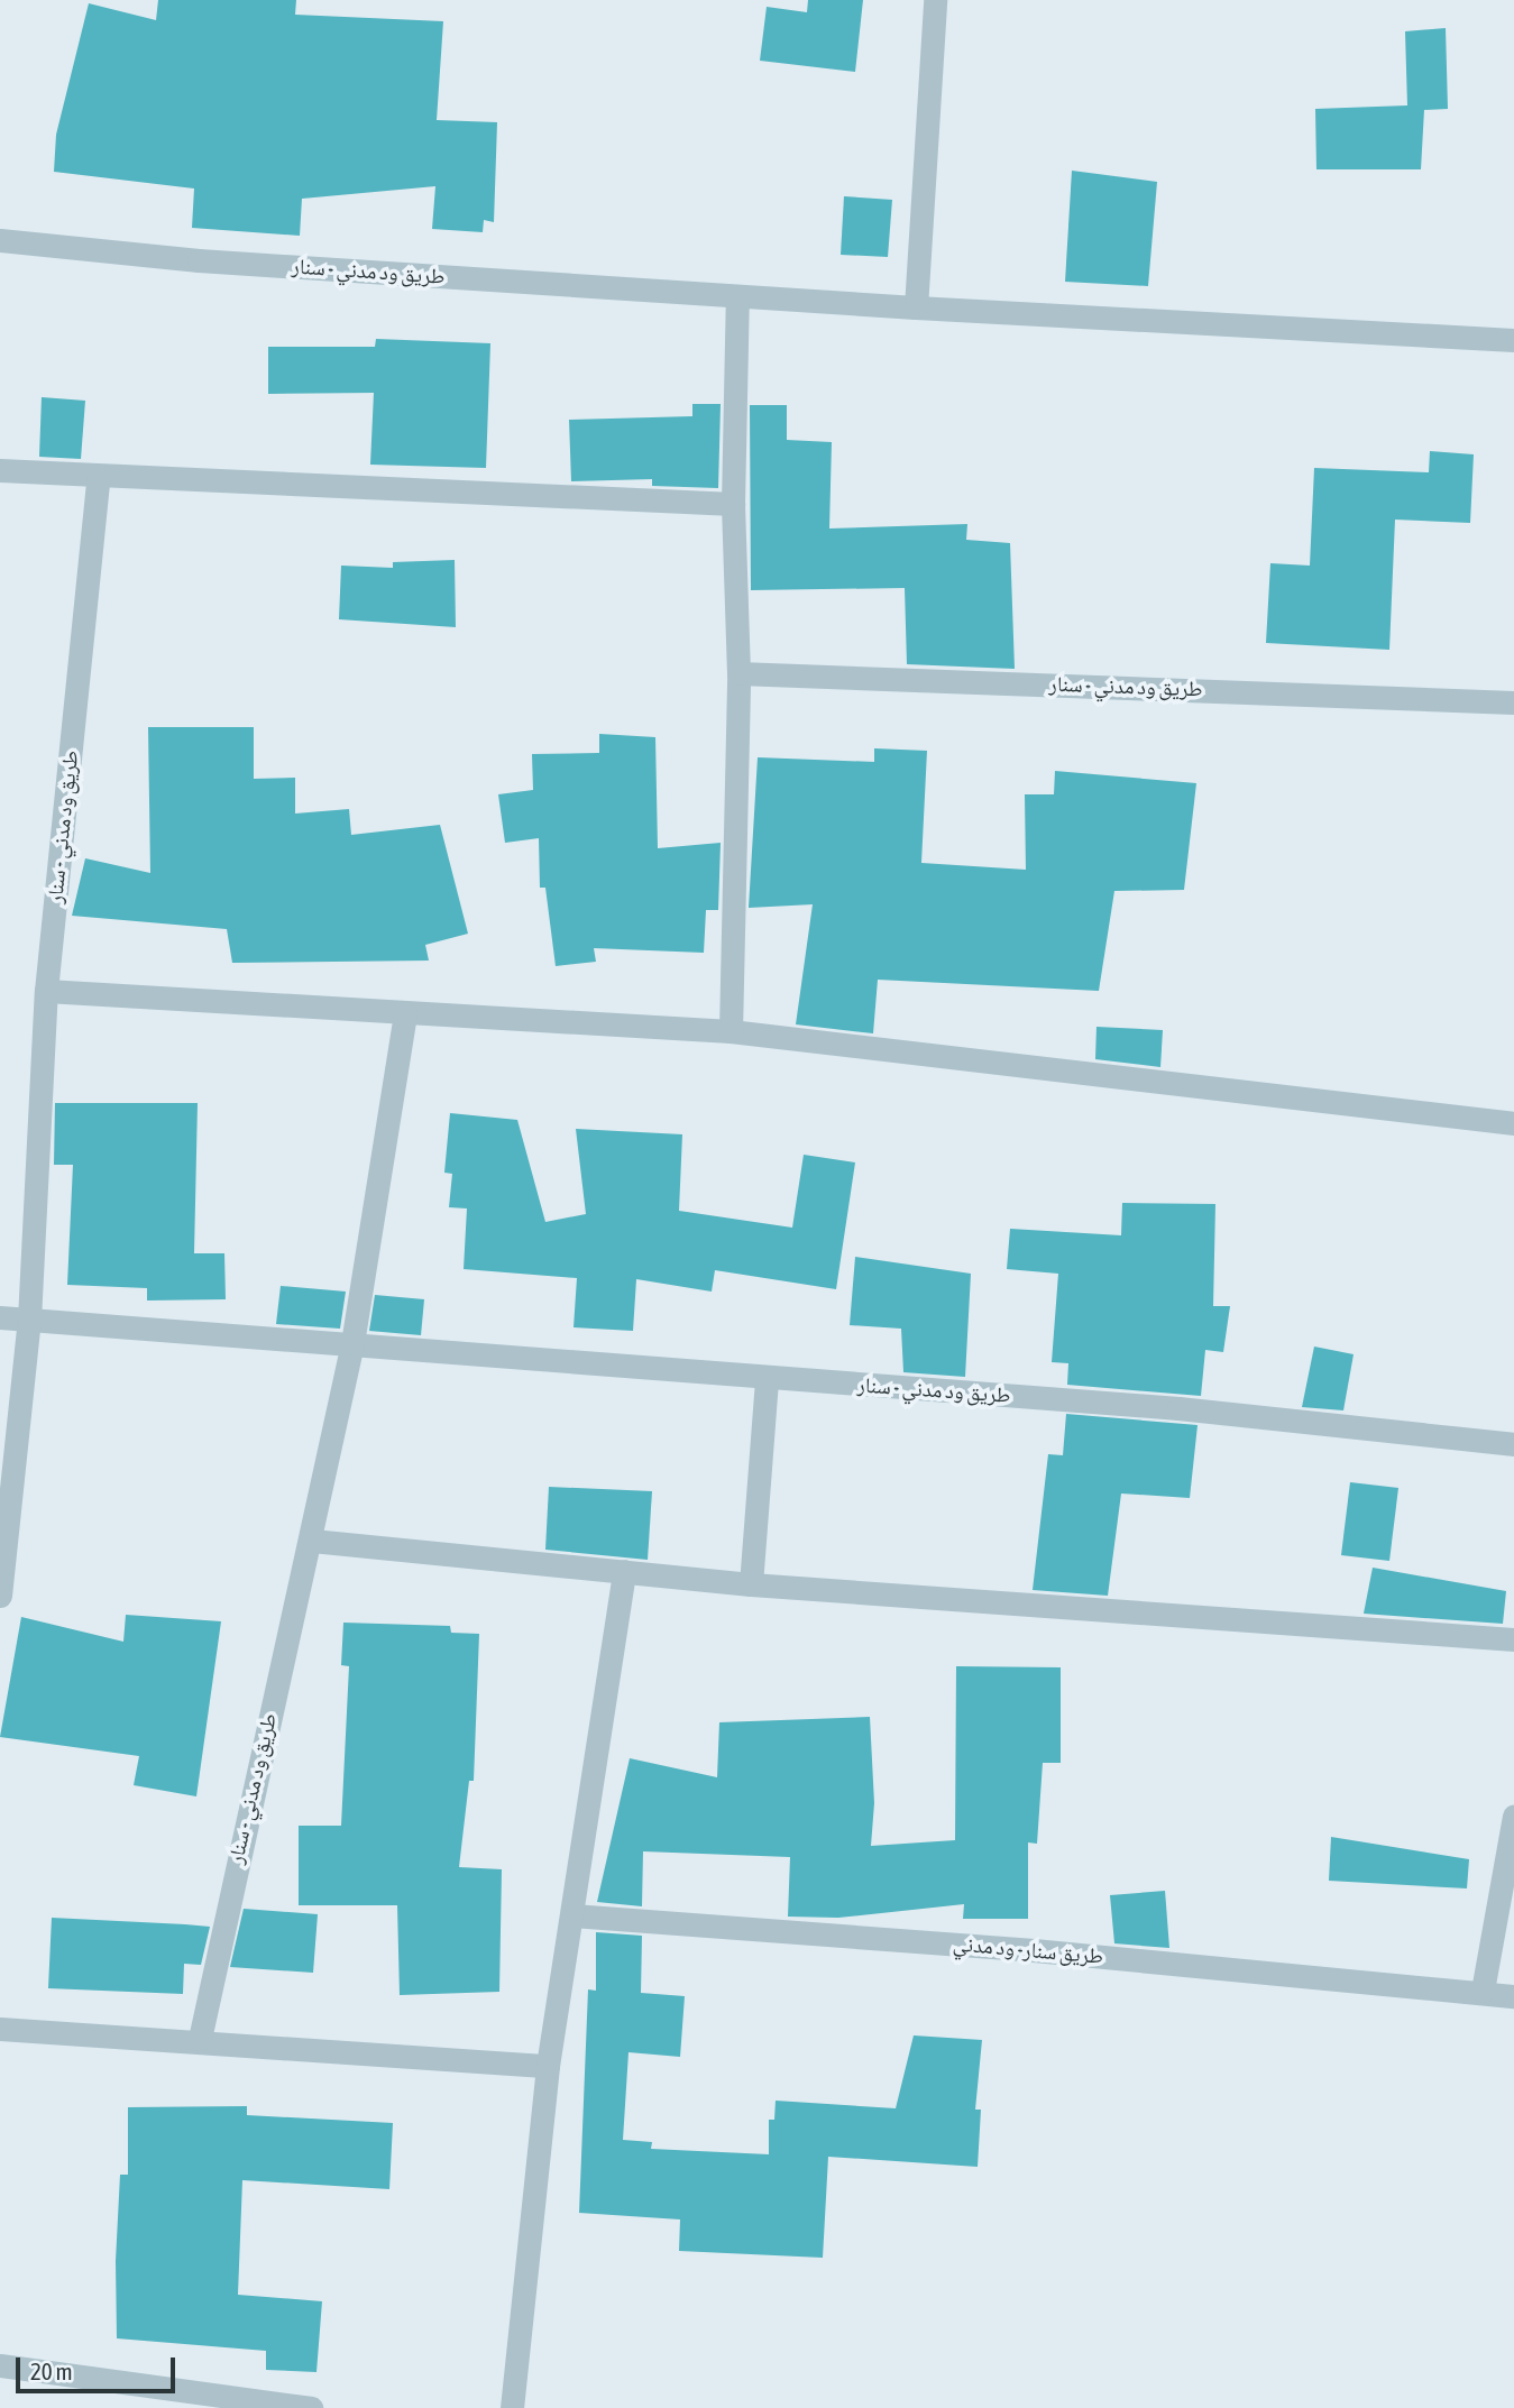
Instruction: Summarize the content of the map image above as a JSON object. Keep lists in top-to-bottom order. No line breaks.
{"streets":{"street":["طريق ود مدني - سنار","طريق سنار- ود مدني"]},"scale_bar":"20 m"}
